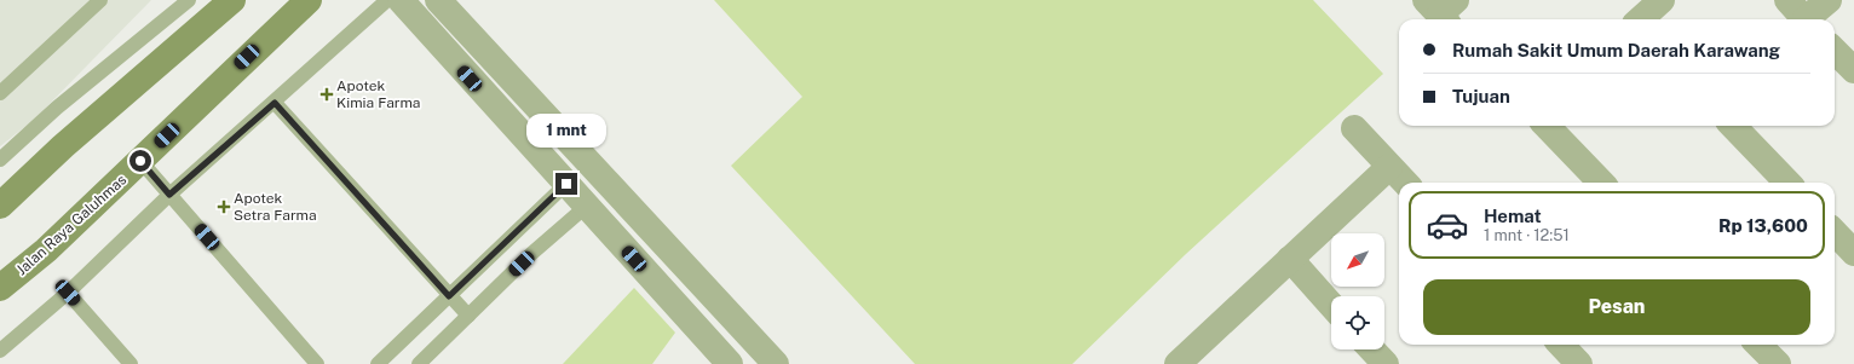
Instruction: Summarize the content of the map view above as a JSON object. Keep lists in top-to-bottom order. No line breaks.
{"streets":{"main road":["Jalan Raya Galuhmas"]},"places":{"health":["Apotek Kimia Farma","Apotek Setra Farma"]},"north":"bottom left","page":{"banner":["Rumah Sakit Umum Daerah Karawang","Tujuan"],"bubble":"1 mnt","list":[{"name":"Hemat","note":"1 mnt · 12:51","value":"Rp 13,600"}],"buttons":"Pesan"}}
